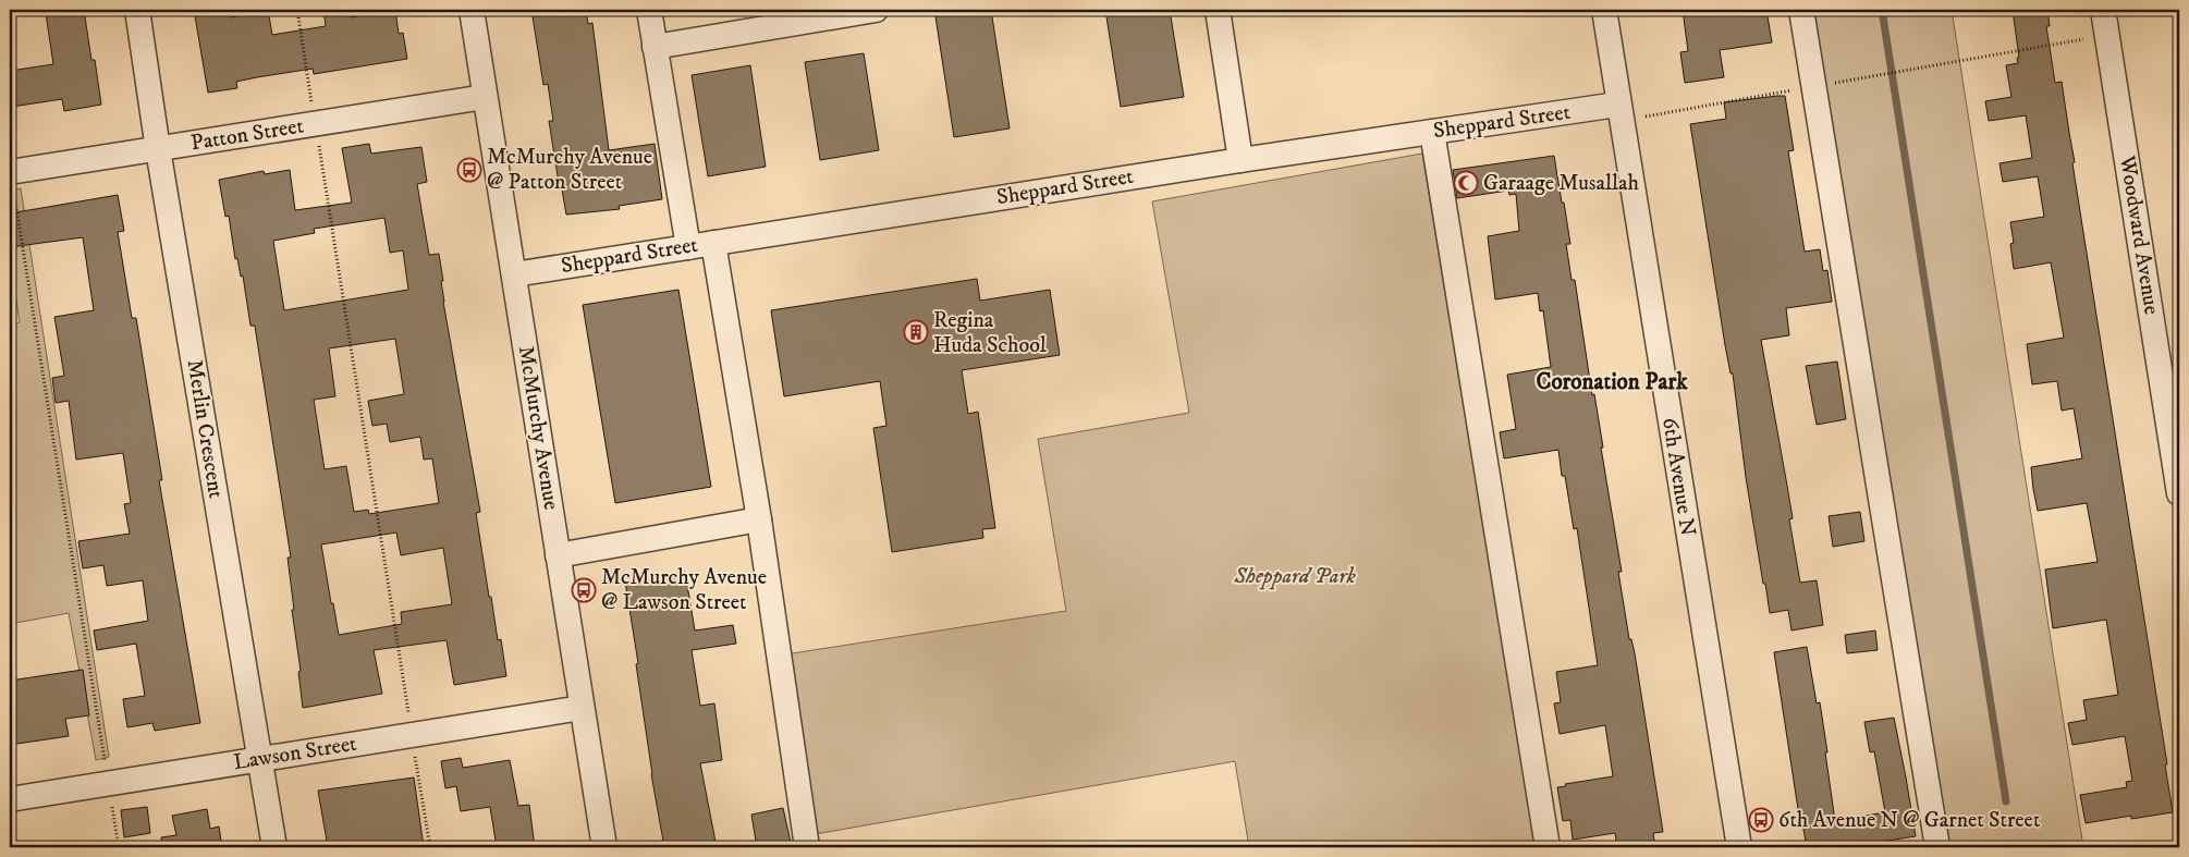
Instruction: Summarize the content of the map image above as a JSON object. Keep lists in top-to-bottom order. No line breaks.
{"streets":{"street":["Sheppard Street","Patton Street","Woodward Avenue","McMurchy Avenue","Merlin Crescent","6th Avenue N","Lawson Street"]},"crossings":[["Sheppard Street","McMurchy Avenue"],["Sheppard Street","6th Avenue N"],["Patton Street","McMurchy Avenue"],["Patton Street","Merlin Crescent"],["McMurchy Avenue","Lawson Street"],["Merlin Crescent","Lawson Street"]],"districts":["Coronation Park"],"parks":["Sheppard Park"],"places":{"bus stop":["McMurchy Avenue @ Patton Street","McMurchy Avenue @ Lawson Street","6th Avenue N @ Garnet Street"],"mosque":["Garaage Musallah"],"building":["Regina Huda School"]}}
